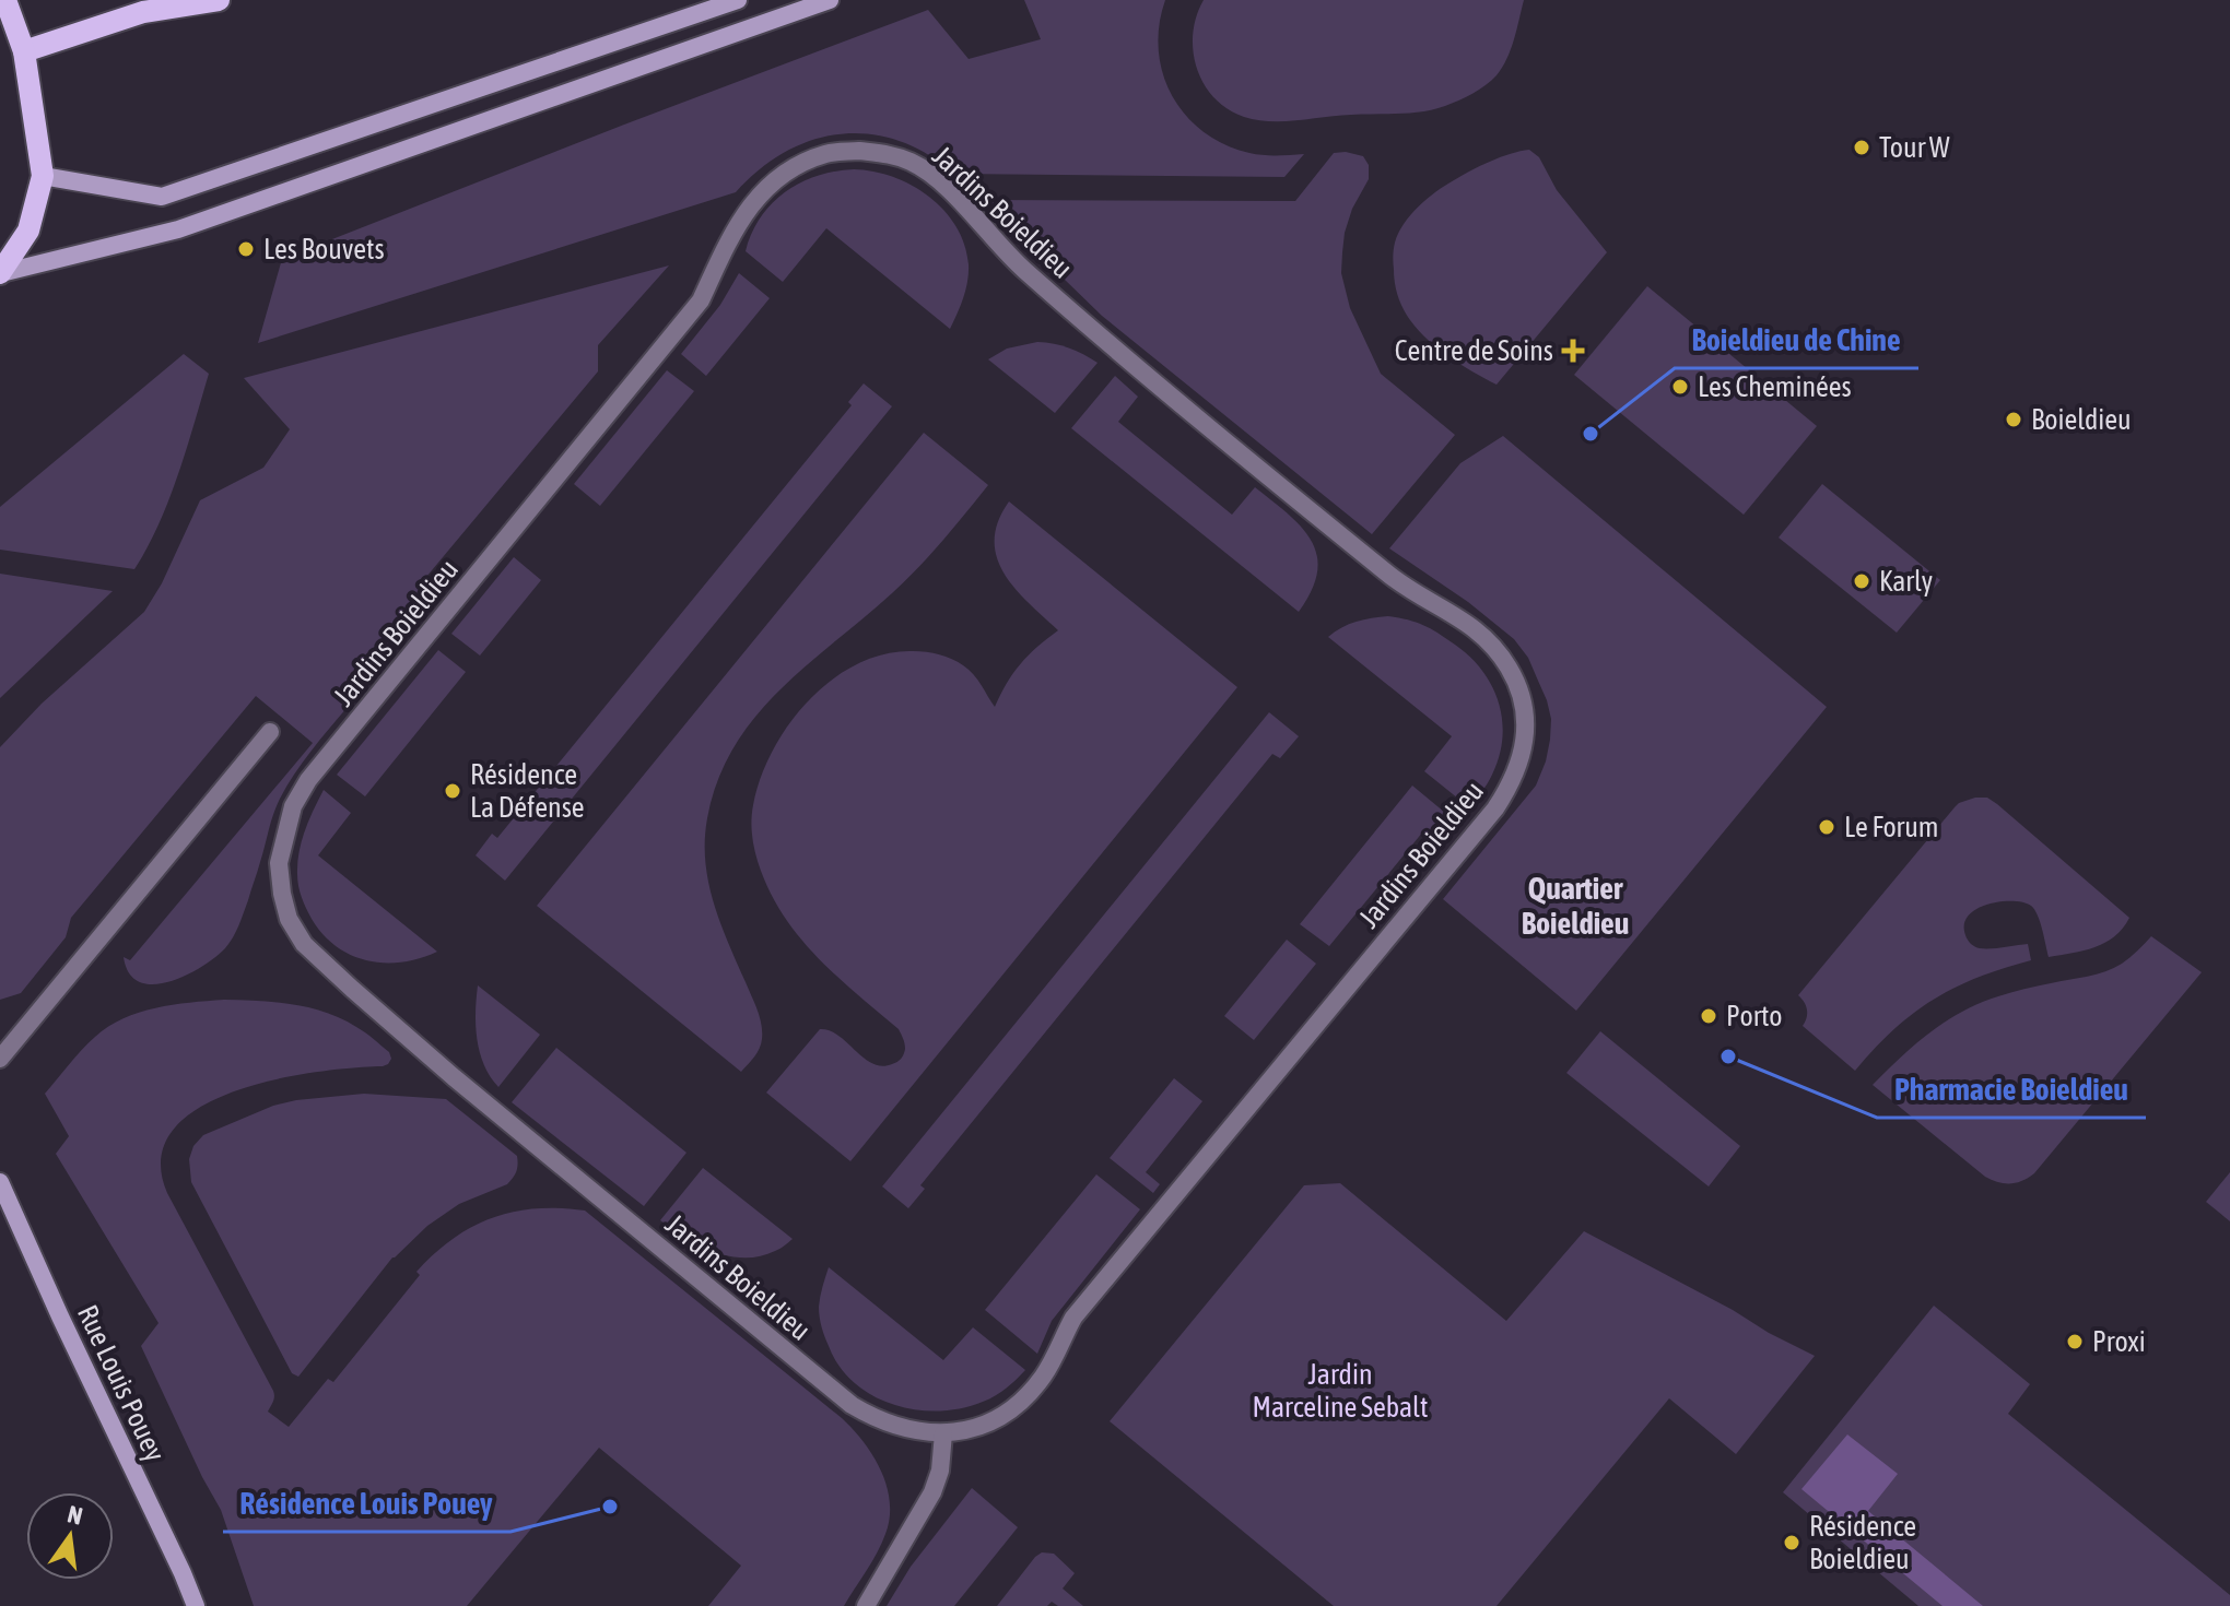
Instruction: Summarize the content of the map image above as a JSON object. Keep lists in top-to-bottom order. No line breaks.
{"streets":{"main road":["Rue Louis Pouey"],"lane":["Jardins Boieldieu"]},"districts":["Quartier Boieldieu"],"parks":["Jardin Marceline Sebalt"],"places":{"other":["Tour W","Les Bouvets","Les Cheminées","Boieldieu","Boieldieu de Chine","Karly","Résidence La Défense","Le Forum","Porto","Pharmacie Boieldieu","Proxi","Résidence Louis Pouey","Résidence Boieldieu"],"health":["Centre de Soins"]},"north":"top"}
